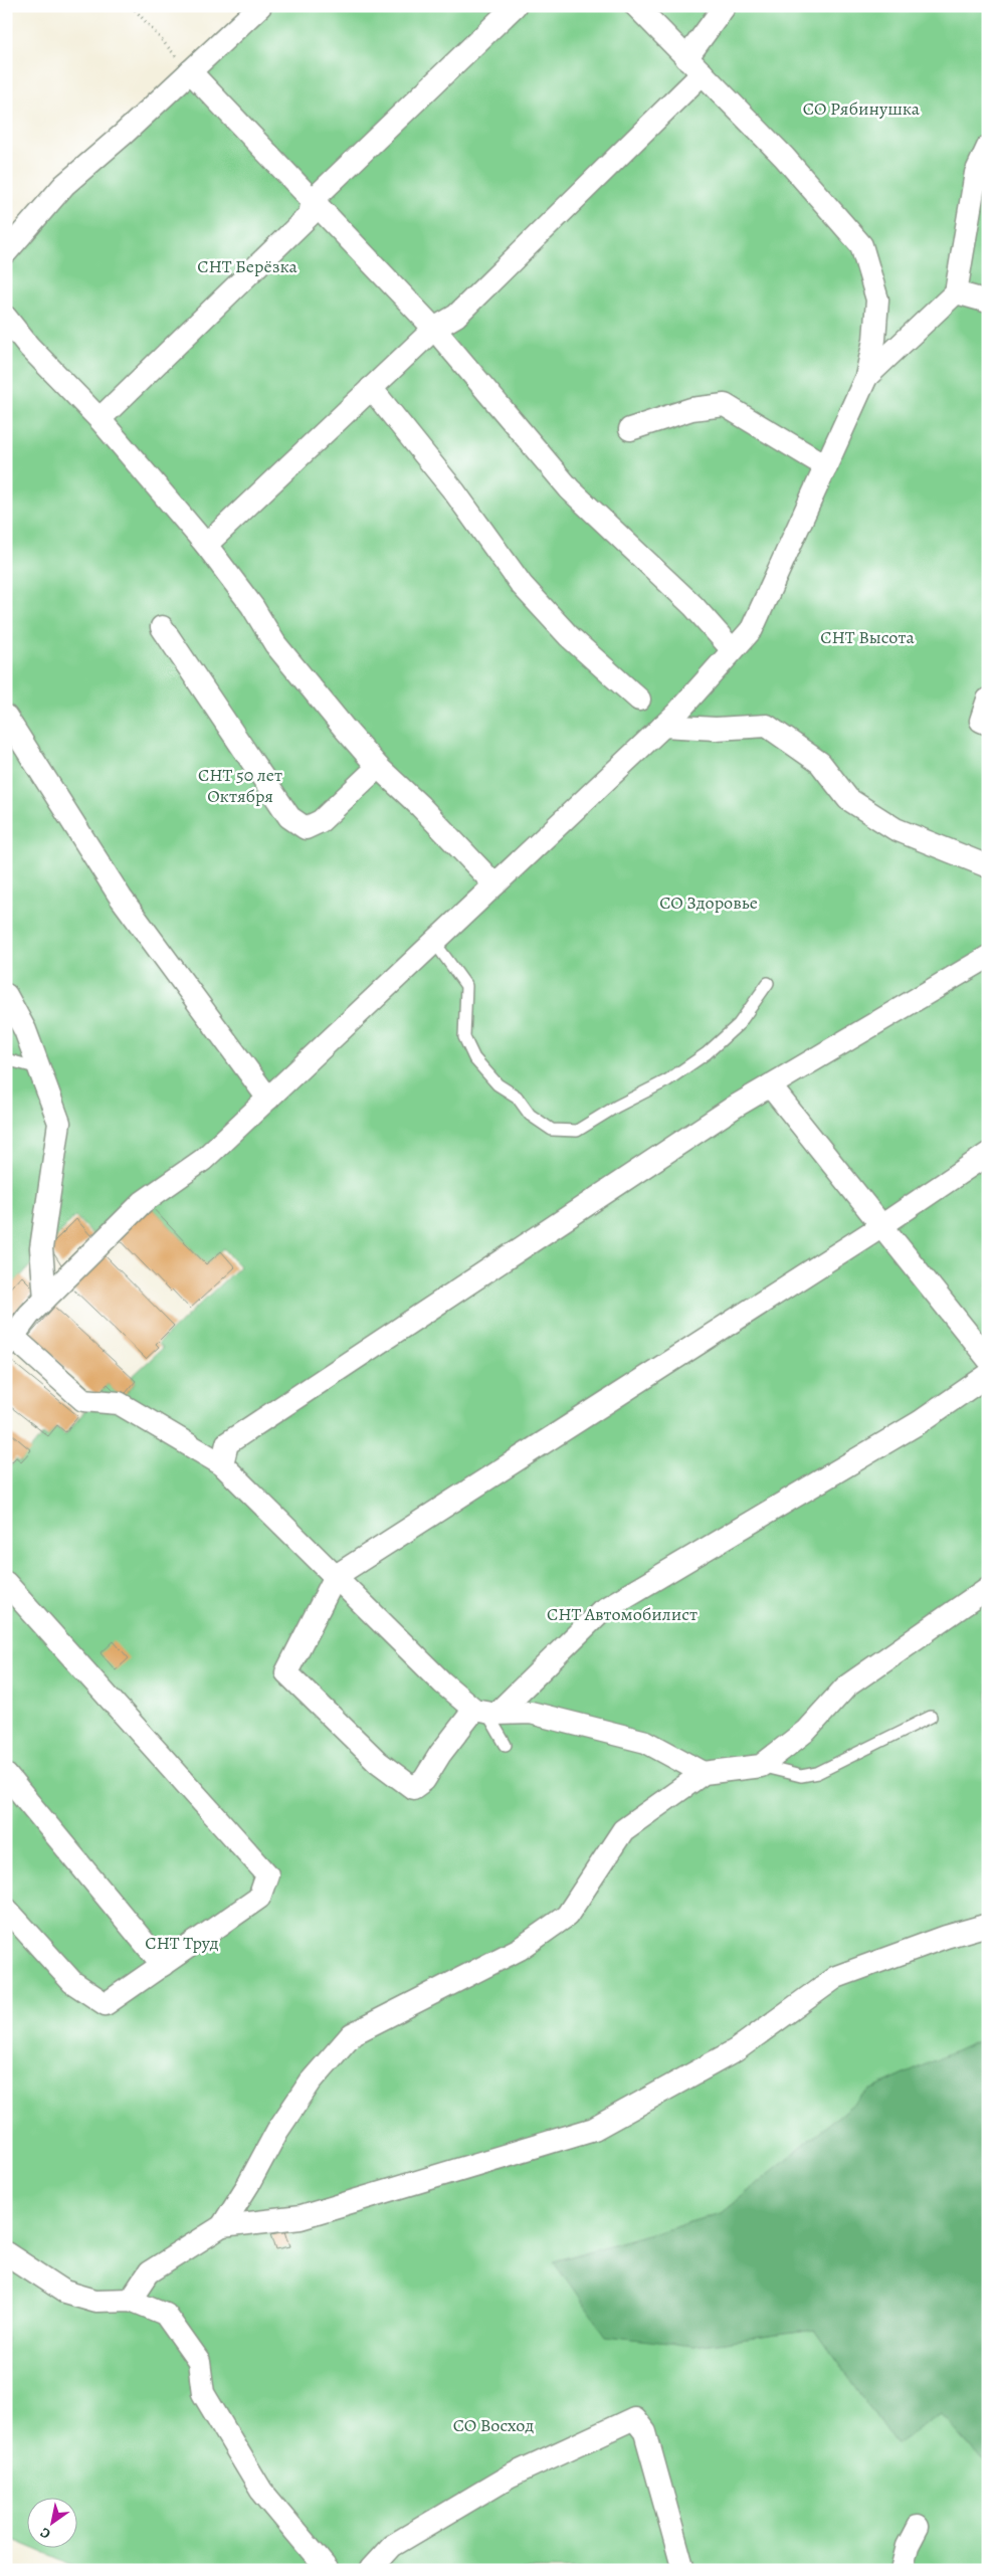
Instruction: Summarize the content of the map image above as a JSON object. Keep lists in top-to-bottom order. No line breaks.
{"parks":["СО Рябинушка","СНТ Берёзка","СНТ Высота","СНТ 50 лет Октября","СО Здоровье","СНТ Автомобилист","СНТ Труд","СО Восход"],"north":"bottom left"}
